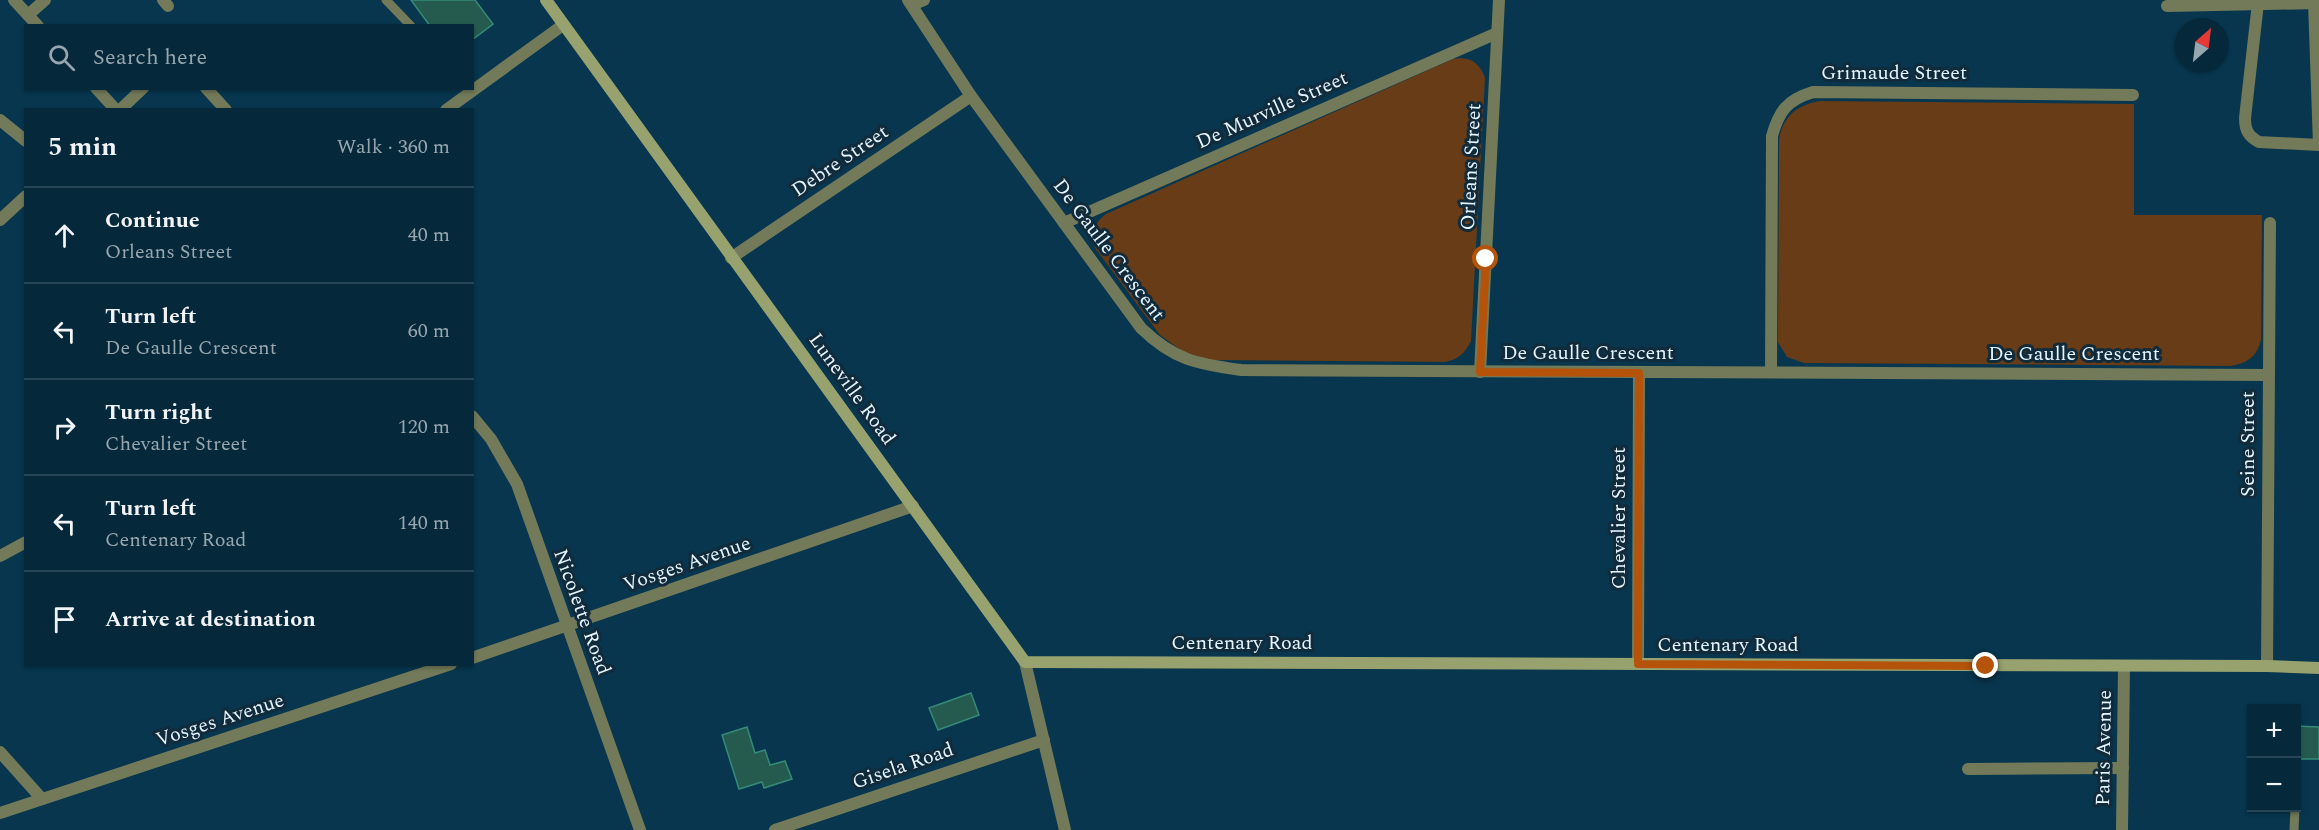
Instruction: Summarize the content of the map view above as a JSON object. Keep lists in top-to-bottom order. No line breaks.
{"streets":{"street":["Grimaude Street","De Murville Street","Debre Street","Orleans Street","De Gaulle Crescent","Luneville Road","Seine Street","Chevalier Street","Vosges Avenue","Nicolette Road","Centenary Road","Paris Avenue","Gisela Road"]},"crossings":[["Grimaude Street","De Gaulle Crescent"],["De Murville Street","Orleans Street"],["De Murville Street","De Gaulle Crescent"],["Debre Street","De Gaulle Crescent"],["Debre Street","Luneville Road"],["Orleans Street","De Gaulle Crescent"],["De Gaulle Crescent","Seine Street"],["De Gaulle Crescent","Chevalier Street"],["Luneville Road","Vosges Avenue"],["Luneville Road","Centenary Road"],["Luneville Road","Gisela Road"],["Seine Street","Centenary Road"],["Chevalier Street","Centenary Road"],["Vosges Avenue","Nicolette Road"],["Centenary Road","Paris Avenue"]],"north":"top right","page":{"search":"Search here","heading":["5 min","Walk · 360 m"],"list":[["Continue","Orleans Street","40 m"],["Turn left","De Gaulle Crescent","60 m"],["Turn right","Chevalier Street","120 m"],["Turn left","Centenary Road","140 m"],"Arrive at destination"],"map_buttons":["+","−"]}}
